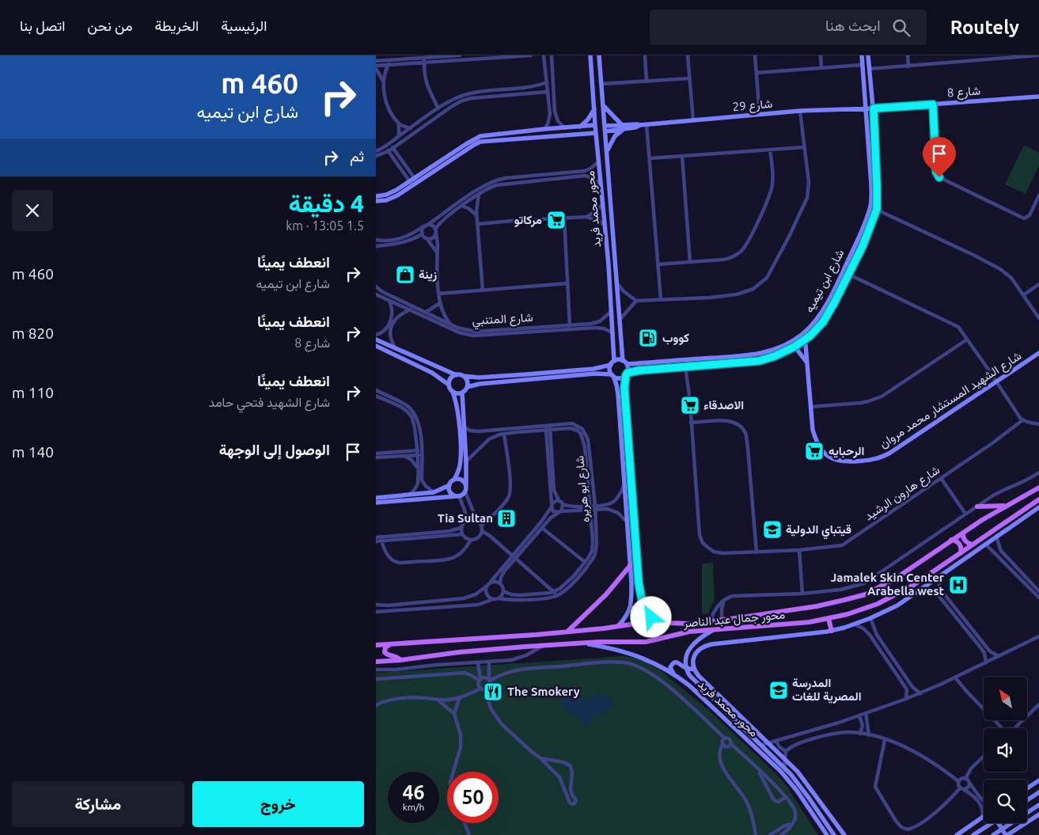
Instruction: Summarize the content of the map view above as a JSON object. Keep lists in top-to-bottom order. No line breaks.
{"streets":{"main road":["محور جمال عبد الناصر"],"street":["شارع 8","شارع 29","محور محمد فريد","شارع ابن تيميه","شارع المتنبي","شارع الشهيد المستشار محمد مروان","شارع ابو هريره","شارع هارون الرشيد"]},"crossings":[["شارع 8","شارع 29"],["شارع 8","شارع ابن تيميه"],["شارع 29","محور محمد فريد"],["شارع 29","شارع ابن تيميه"],["محور محمد فريد","شارع ابن تيميه"],["محور محمد فريد","شارع المتنبي"],["محور محمد فريد","محور جمال عبد الناصر"],["شارع ابن تيميه","شارع الشهيد المستشار محمد مروان"],["شارع ابن تيميه","شارع هارون الرشيد"]],"places":{"supermarket":["مركاتو","الاصدقاء","الرحبايه"],"shop":["زينة"],"fuel station":["كووب"],"building":["Tia Sultan"],"school or university":["قيتباي الدولية","المدرسة المصرية للغات"],"hospital":["Jamalek Skin Center Arabella west"],"restaurant":["The Smokery"]},"north":"top left","page":{"header":"Routely","search":"ابحث هنا","nav":["الرئيسية","الخريطة","من نحن","اتصل بنا"],"turn":["460 m","شارع ابن تيميه"],"then":"ثم","heading":["4 دقيقة","1.5 km · 13:05"],"list":[{"name":"انعطف يمينًا","note":"شارع ابن تيميه","value":"460 m"},{"name":"انعطف يمينًا","note":"شارع 8","value":"820 m"},{"name":"انعطف يمينًا","note":"شارع الشهيد فتحي حامد","value":"110 m"},{"name":"الوصول إلى الوجهة","value":"140 m"}],"speed":"46 km/h","limit":"50","buttons":["خروج","مشاركة"]}}
